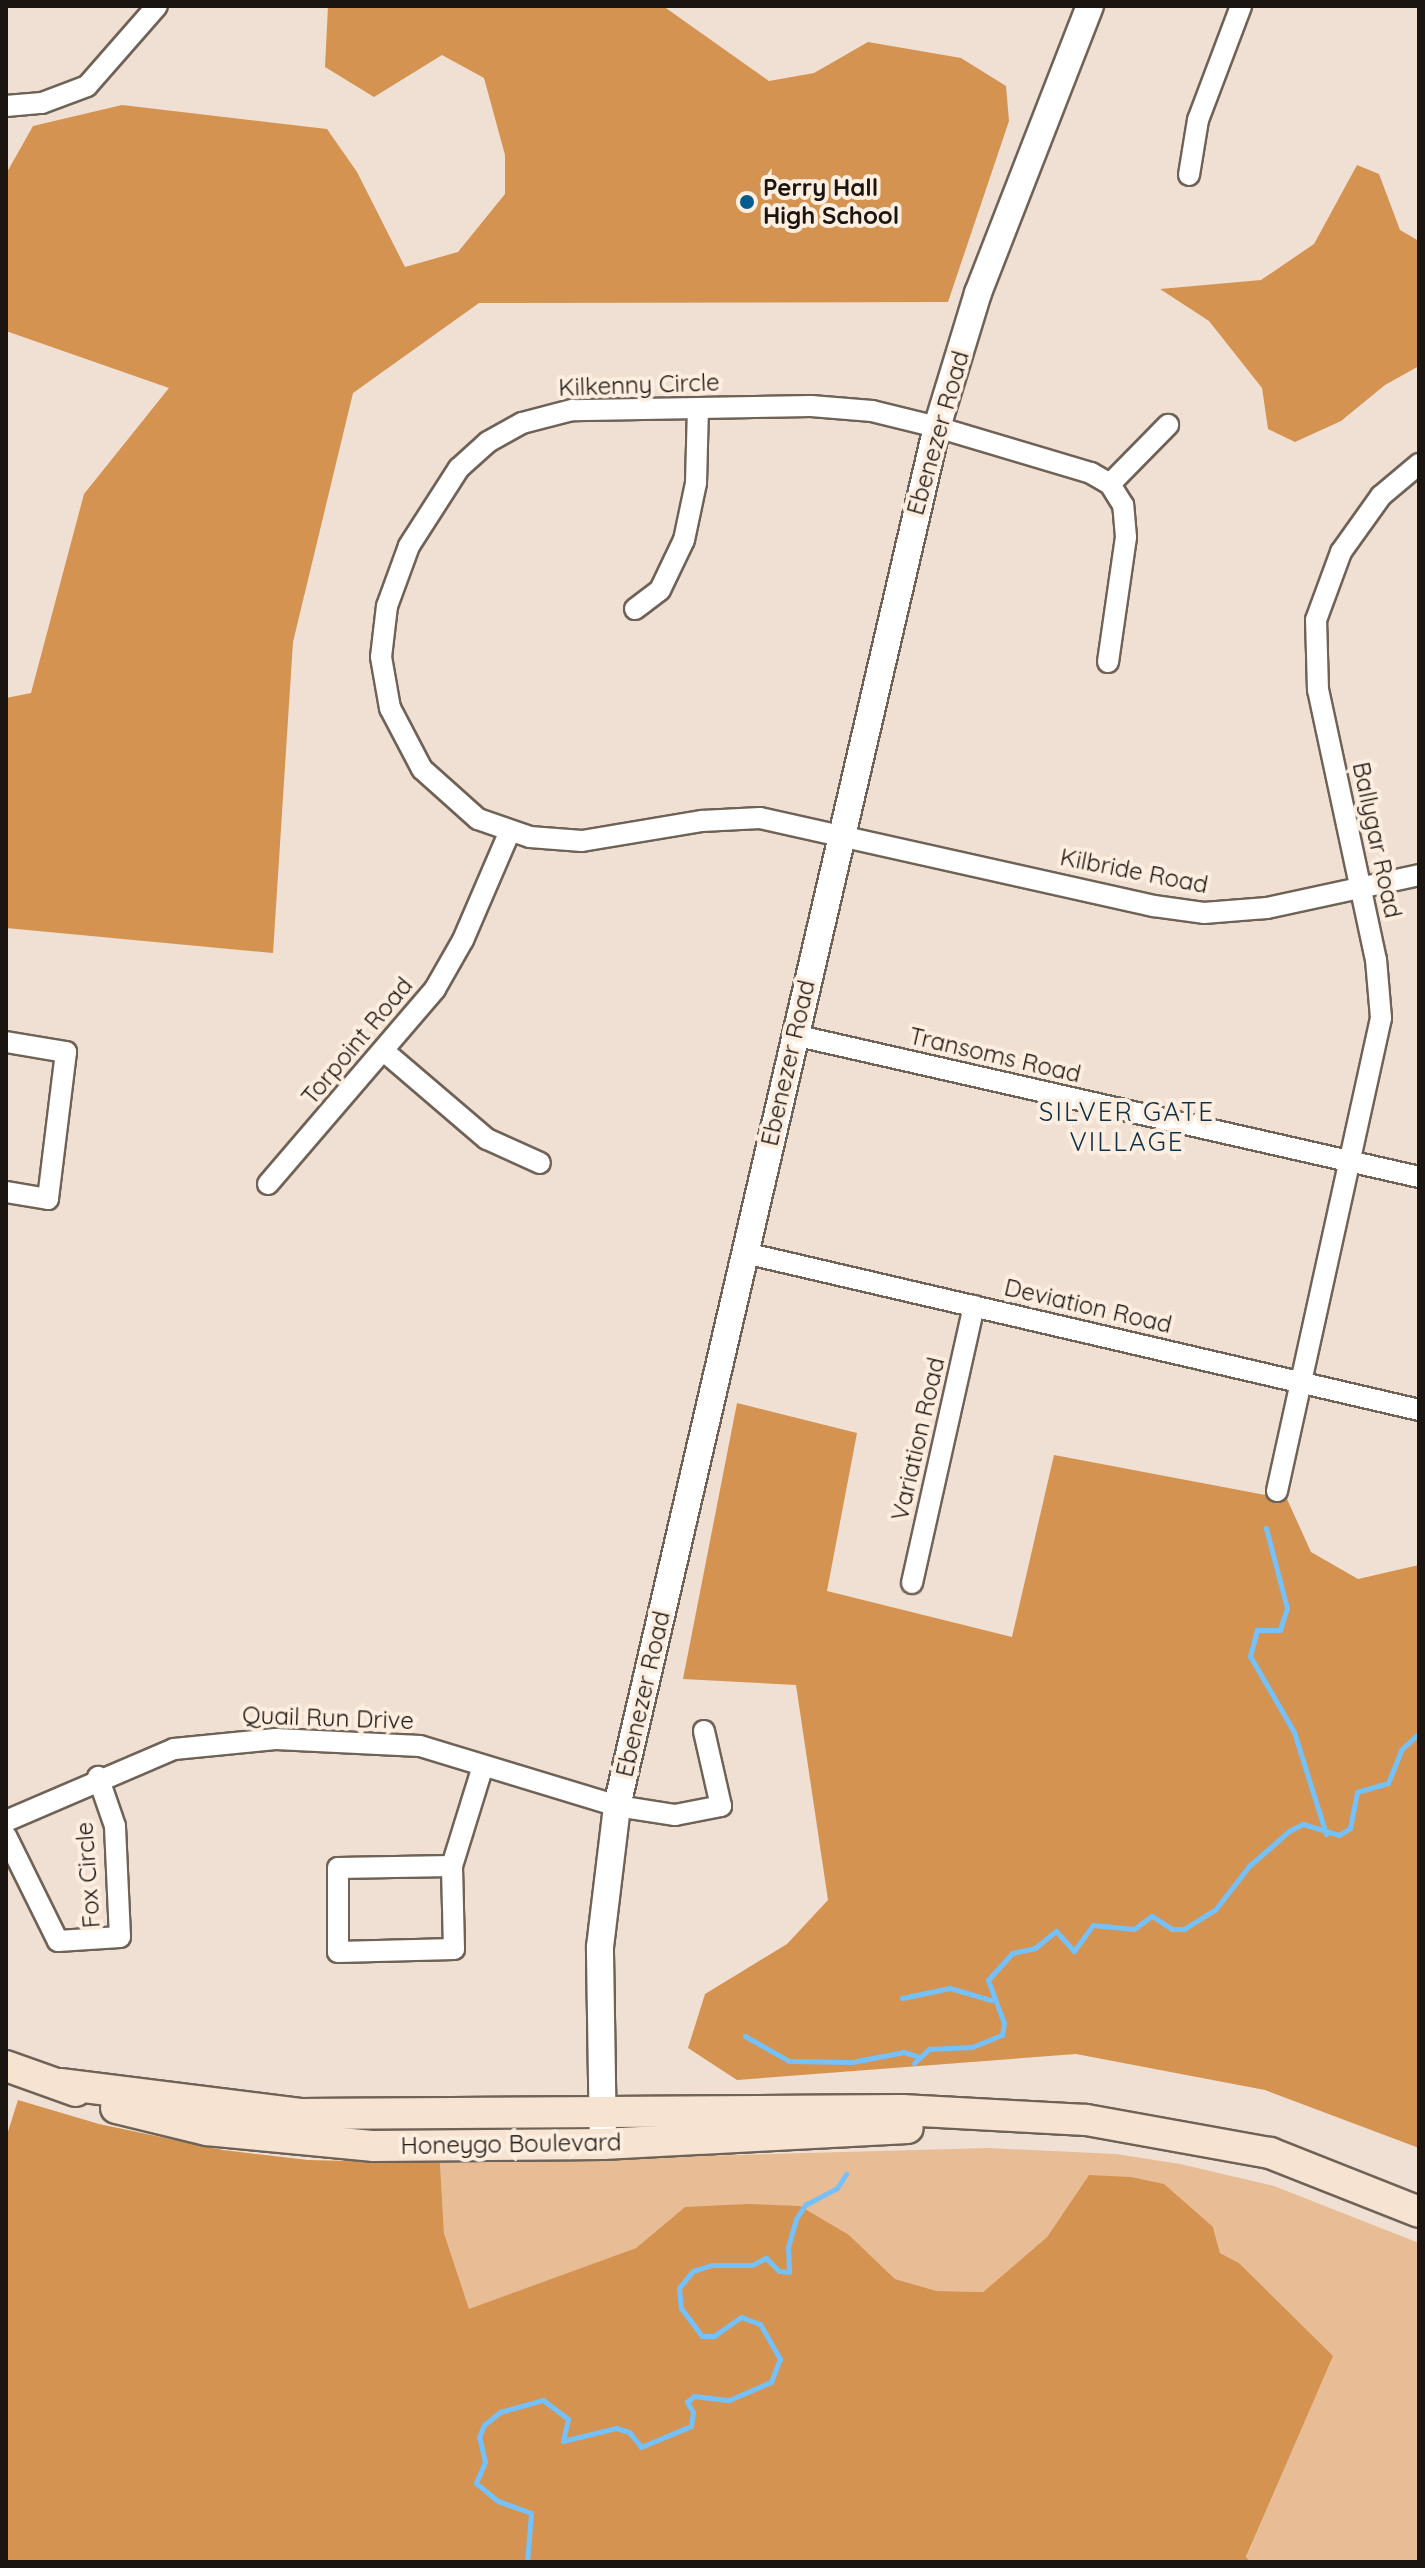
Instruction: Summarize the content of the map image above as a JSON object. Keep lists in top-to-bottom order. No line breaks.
{"streets":{"main road":["Honeygo Boulevard"],"street":["Kilkenny Circle","Ebenezer Road","Ballygar Road","Kilbride Road","Torpoint Road","Transoms Road","Deviation Road","Variation Road","Quail Run Drive","Fox Circle"]},"crossings":[["Kilkenny Circle","Ebenezer Road"],["Kilkenny Circle","Kilbride Road"],["Kilkenny Circle","Torpoint Road"],["Ebenezer Road","Kilbride Road"],["Ebenezer Road","Transoms Road"],["Ebenezer Road","Deviation Road"],["Ebenezer Road","Quail Run Drive"],["Ebenezer Road","Honeygo Boulevard"],["Ballygar Road","Kilbride Road"],["Ballygar Road","Transoms Road"],["Ballygar Road","Deviation Road"],["Deviation Road","Variation Road"],["Quail Run Drive","Fox Circle"]],"districts":["SILVER GATE VILLAGE"],"places":["Perry Hall High School"]}
